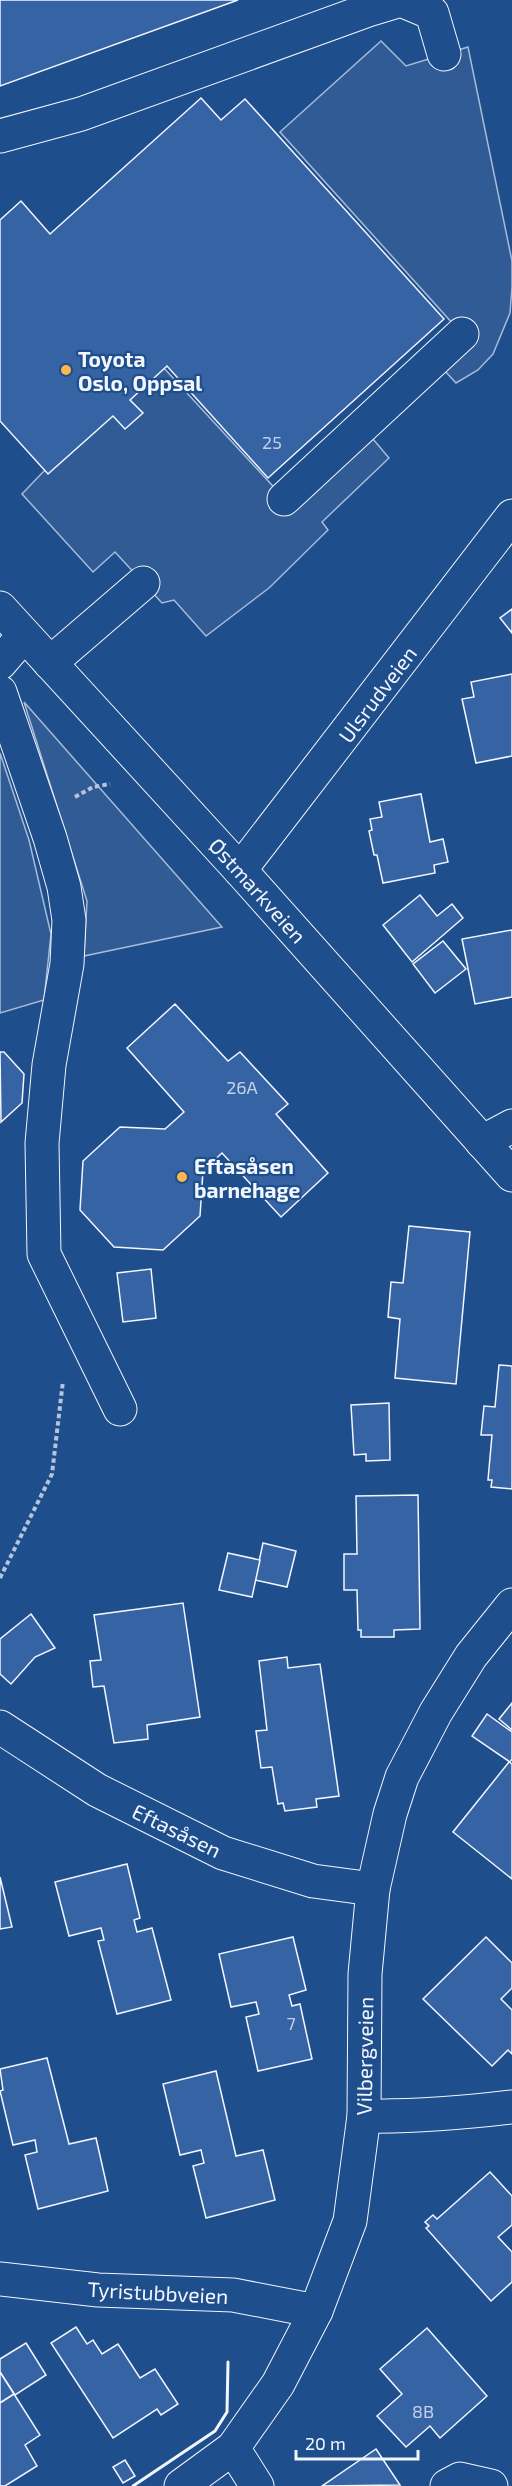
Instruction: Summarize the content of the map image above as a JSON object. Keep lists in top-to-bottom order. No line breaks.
{"streets":{"street":["Ulsrudveien","Østmarkveien","Eftasåsen","Vilbergveien","Tyristubbveien"]},"crossings":[["Ulsrudveien","Østmarkveien"],["Eftasåsen","Vilbergveien"],["Vilbergveien","Tyristubbveien"]],"places":["Toyota Oslo, Oppsal","Eftasåsen barnehage"],"house_numbers":["25","26A","7","8B"],"scale_bar":"20 m"}
